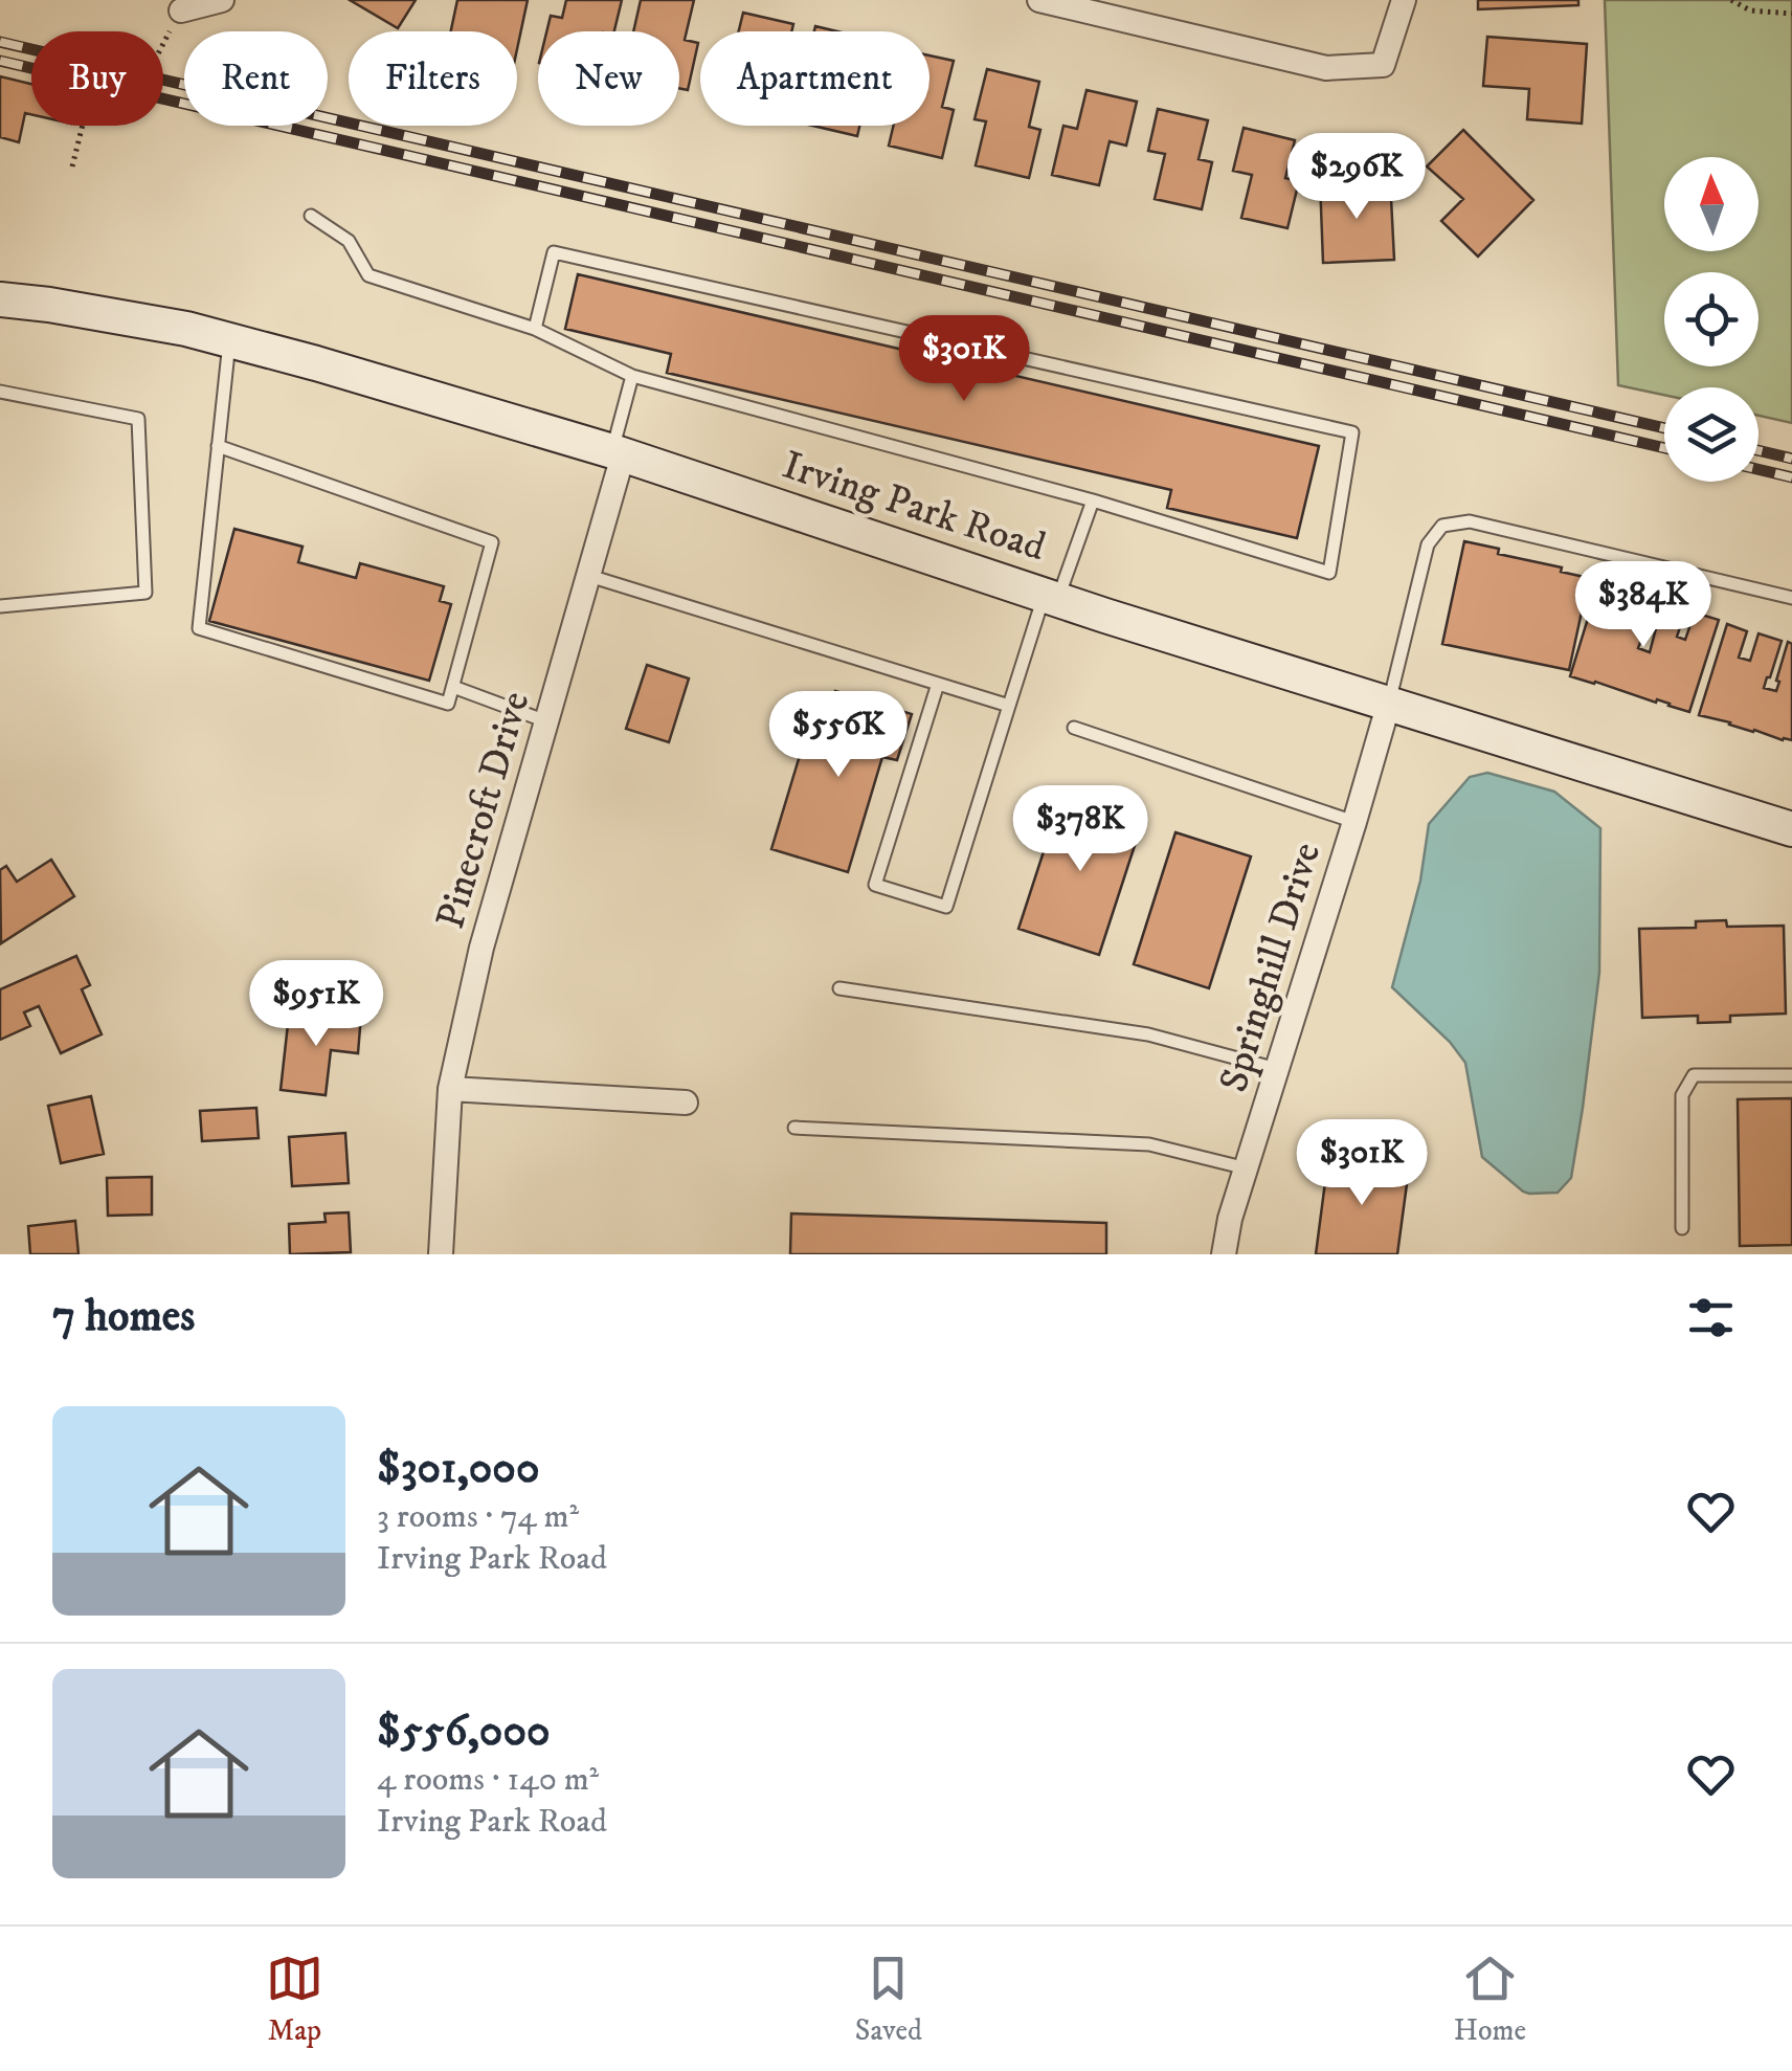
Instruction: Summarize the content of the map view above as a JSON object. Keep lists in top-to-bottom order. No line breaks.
{"streets":{"main road":["Irving Park Road"],"street":["Pinecroft Drive","Springhill Drive"]},"crossings":[["Irving Park Road","Pinecroft Drive"],["Irving Park Road","Springhill Drive"]],"north":"top","page":{"chip":["Buy","Rent","Filters","New","Apartment"],"price":["$296K","$301K","$384K","$556K","$378K","$951K","$301K"],"heading":"7 homes","list":[{"name":"$301,000","note":"3 rooms · 74 m² · Irving Park Road"},{"name":"$556,000","note":"4 rooms · 140 m² · Irving Park Road"}],"tabs":["Map","Saved","Home"]}}
